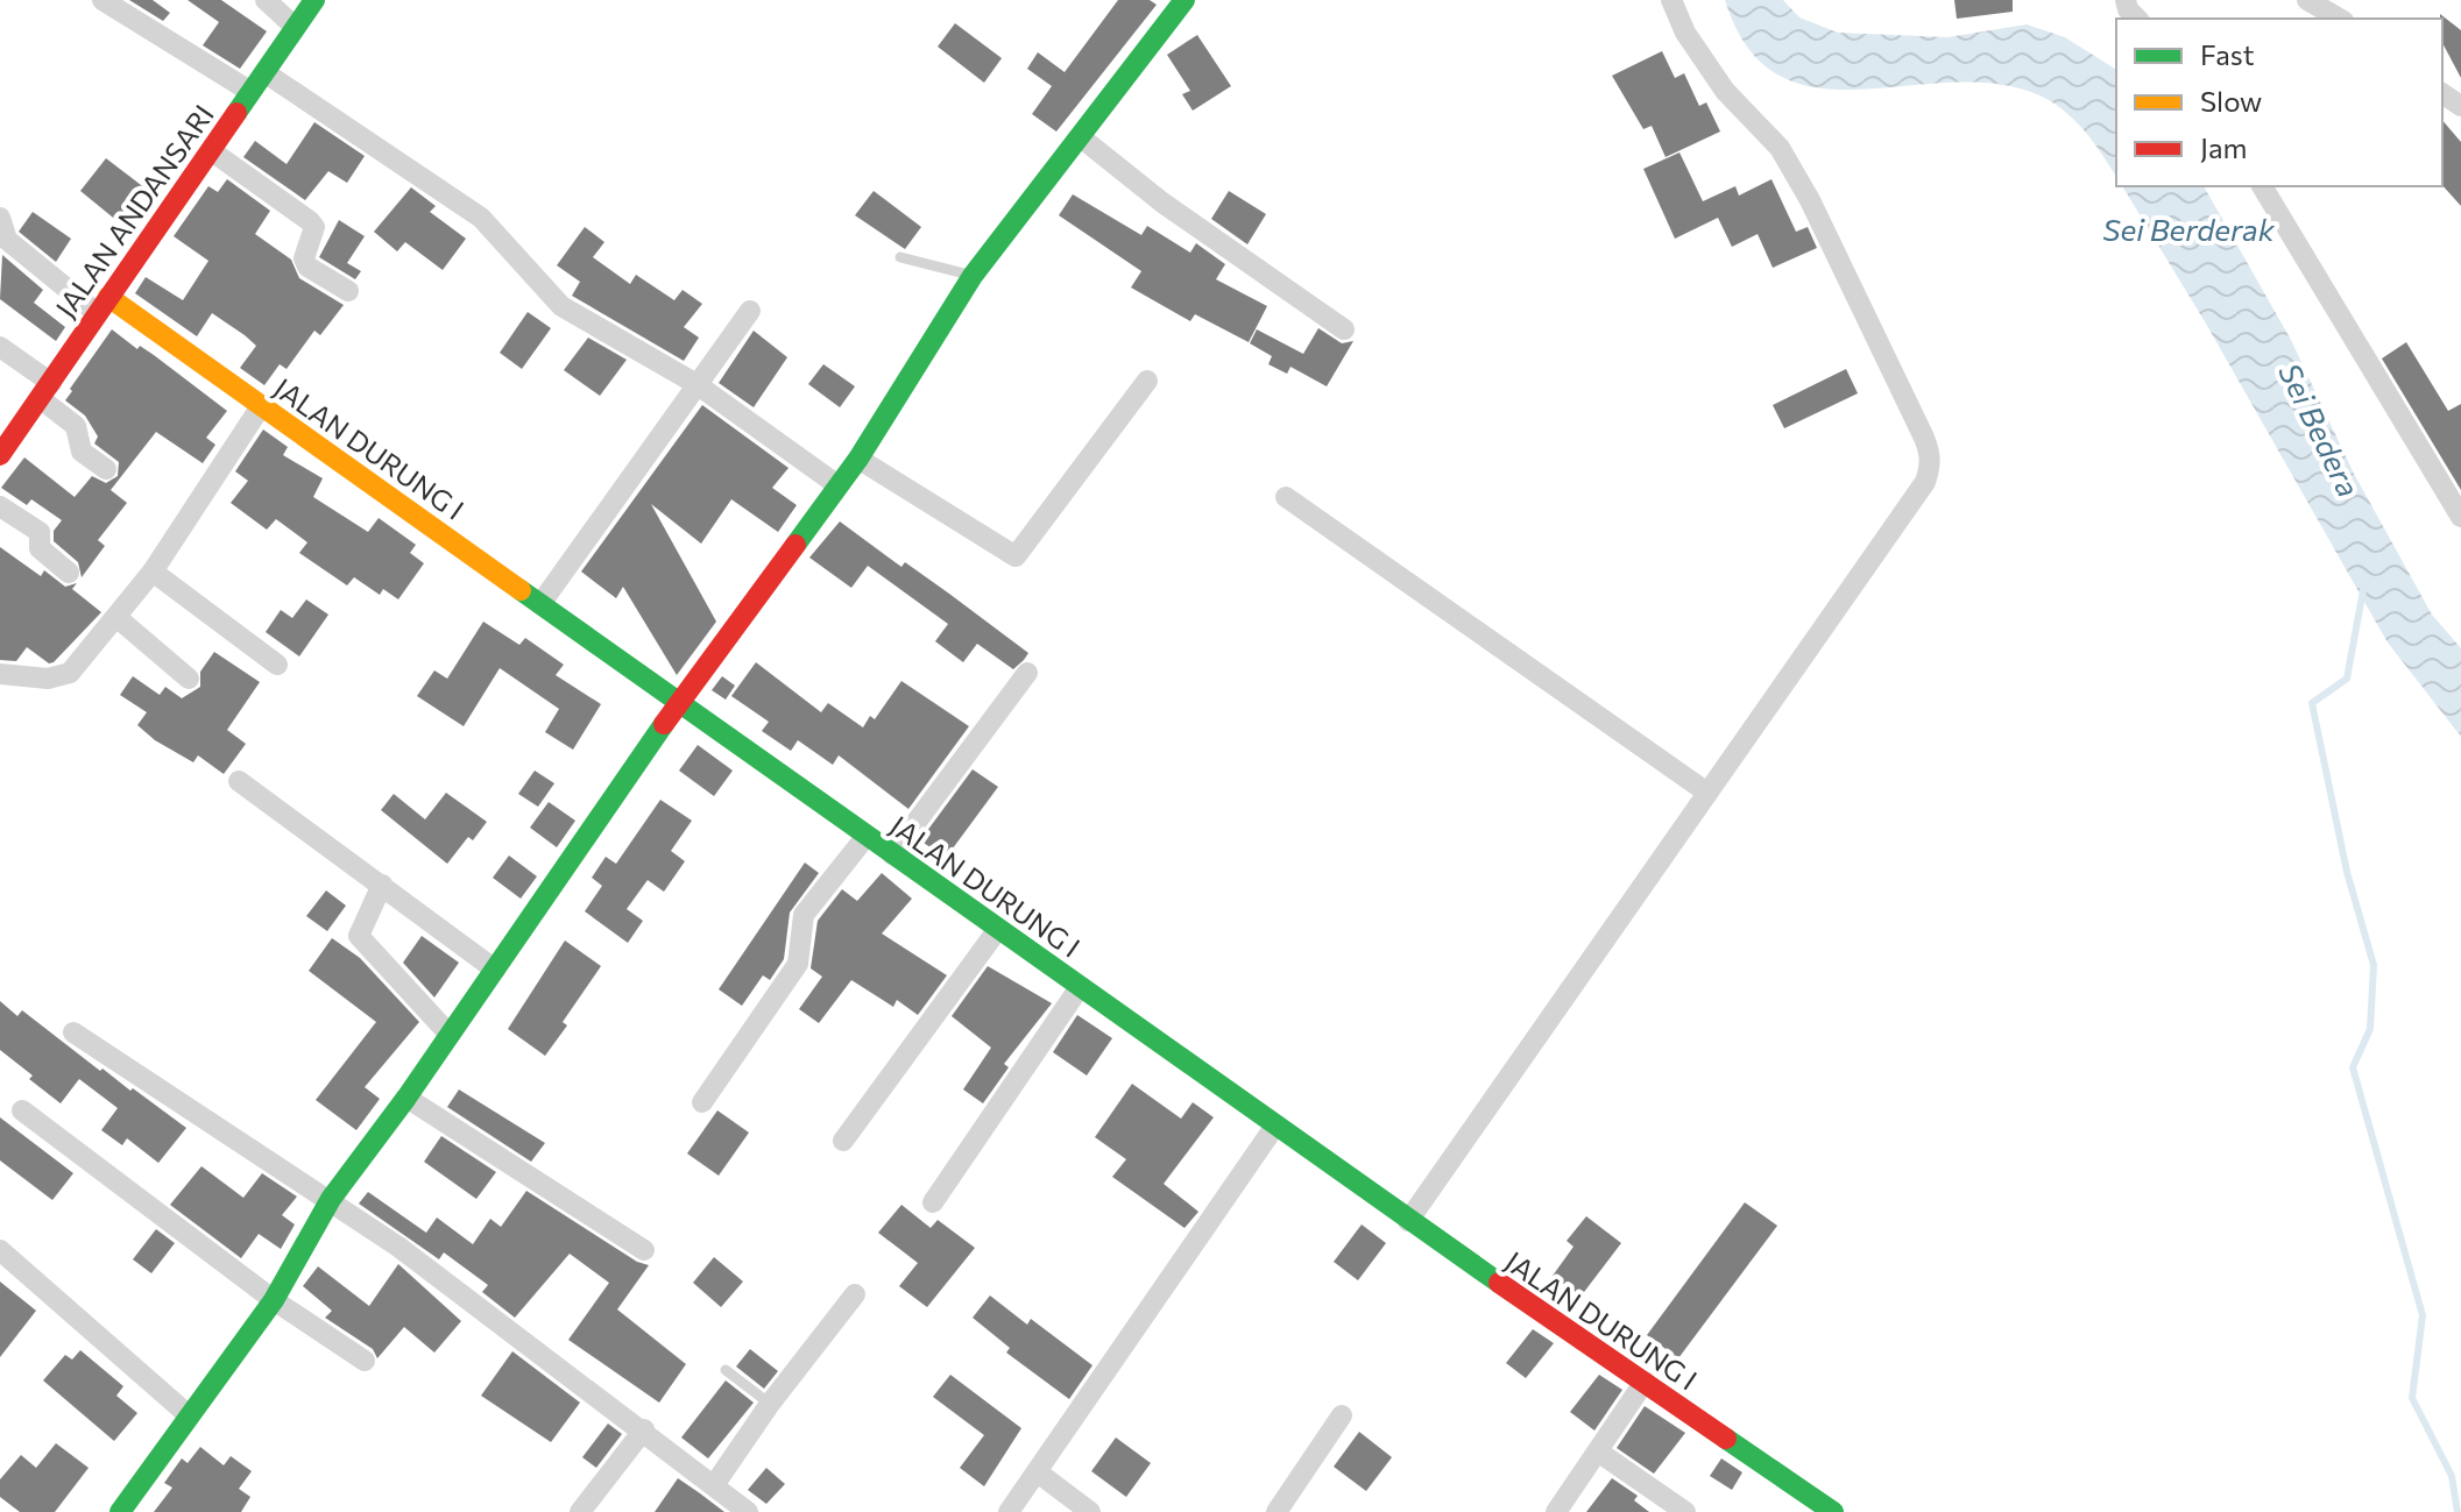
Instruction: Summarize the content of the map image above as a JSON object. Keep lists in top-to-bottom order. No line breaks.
{"streets":{"street":["JALAN ANDANSARI","JALAN DURUNG I"]},"crossings":[["JALAN ANDANSARI","JALAN DURUNG I"]],"water":["Sei Berderak","Sei Bedera"],"legend":["Fast","Slow","Jam"]}
